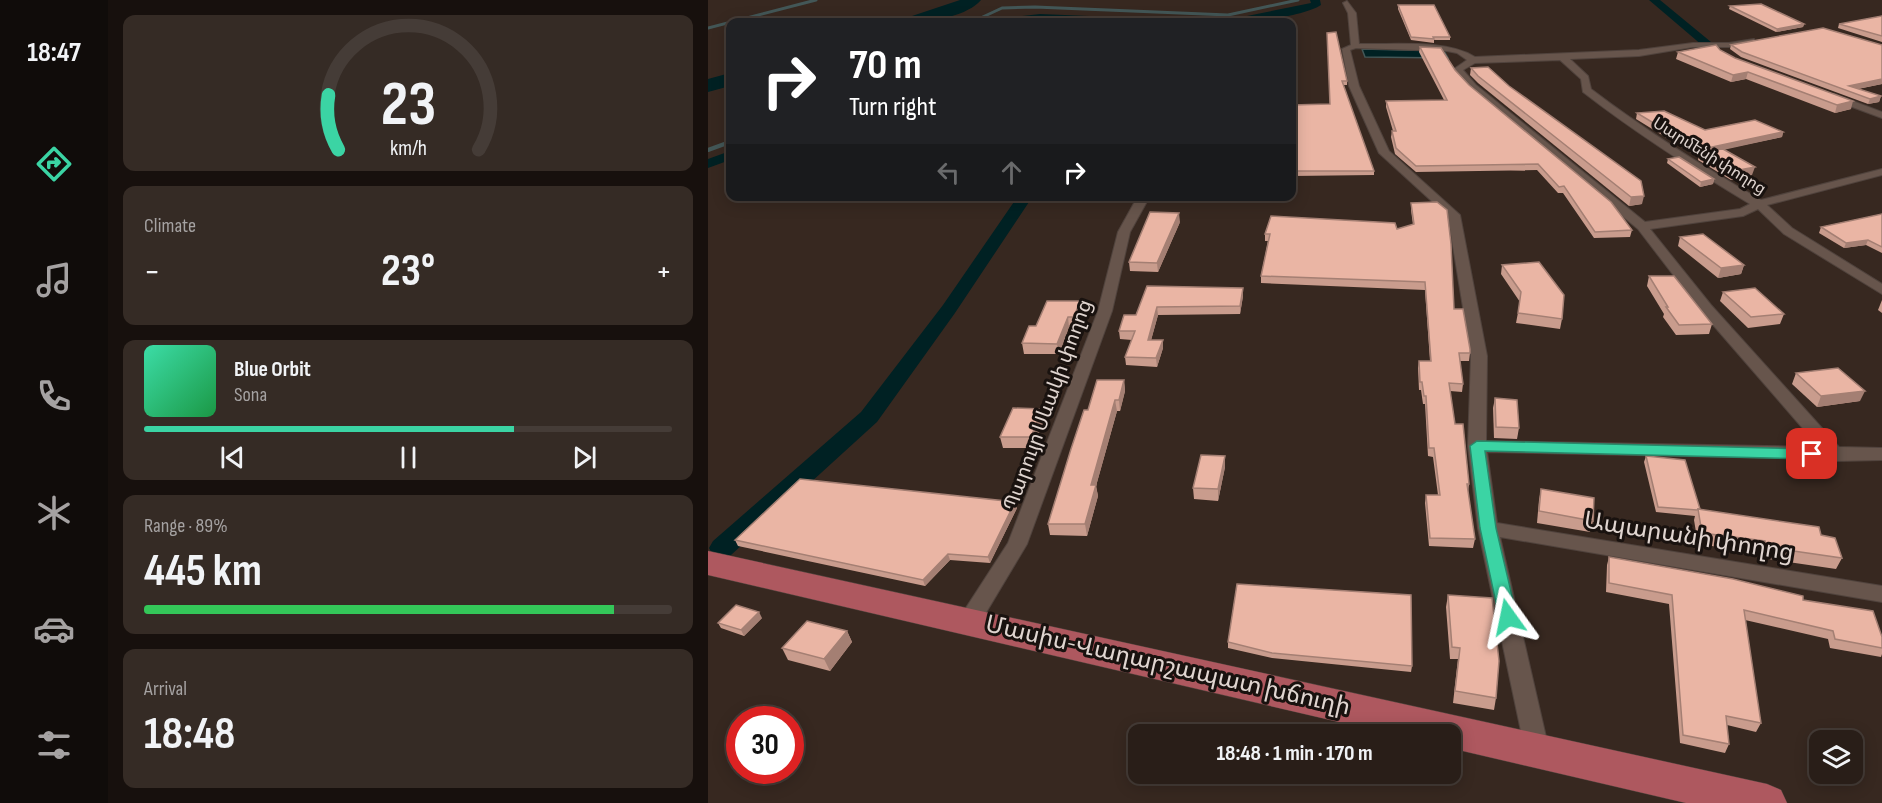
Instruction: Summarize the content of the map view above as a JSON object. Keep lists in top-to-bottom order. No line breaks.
{"streets":{"main road":["Մասիս-Վաղարշապատ խճուղի"],"street":["Սարմենի փողոց","Պարույր Սևակի փողոց","Ապարանի փողոց"]},"crossings":[["Պարույր Սևակի փողոց","Մասիս-Վաղարշապատ խճուղի"]],"page":{"tabs":"18:47","turn":["70 m","Turn right"],"tile":["Climate",["Range · 89%","445 km"],["Arrival","18:48"]],"heat":["−","23°","+"],"song":["Blue Orbit","Sona"],"limit":"30","trip":"18:48 · 1 min · 170 m","gauge":["23","km/h"]}}
